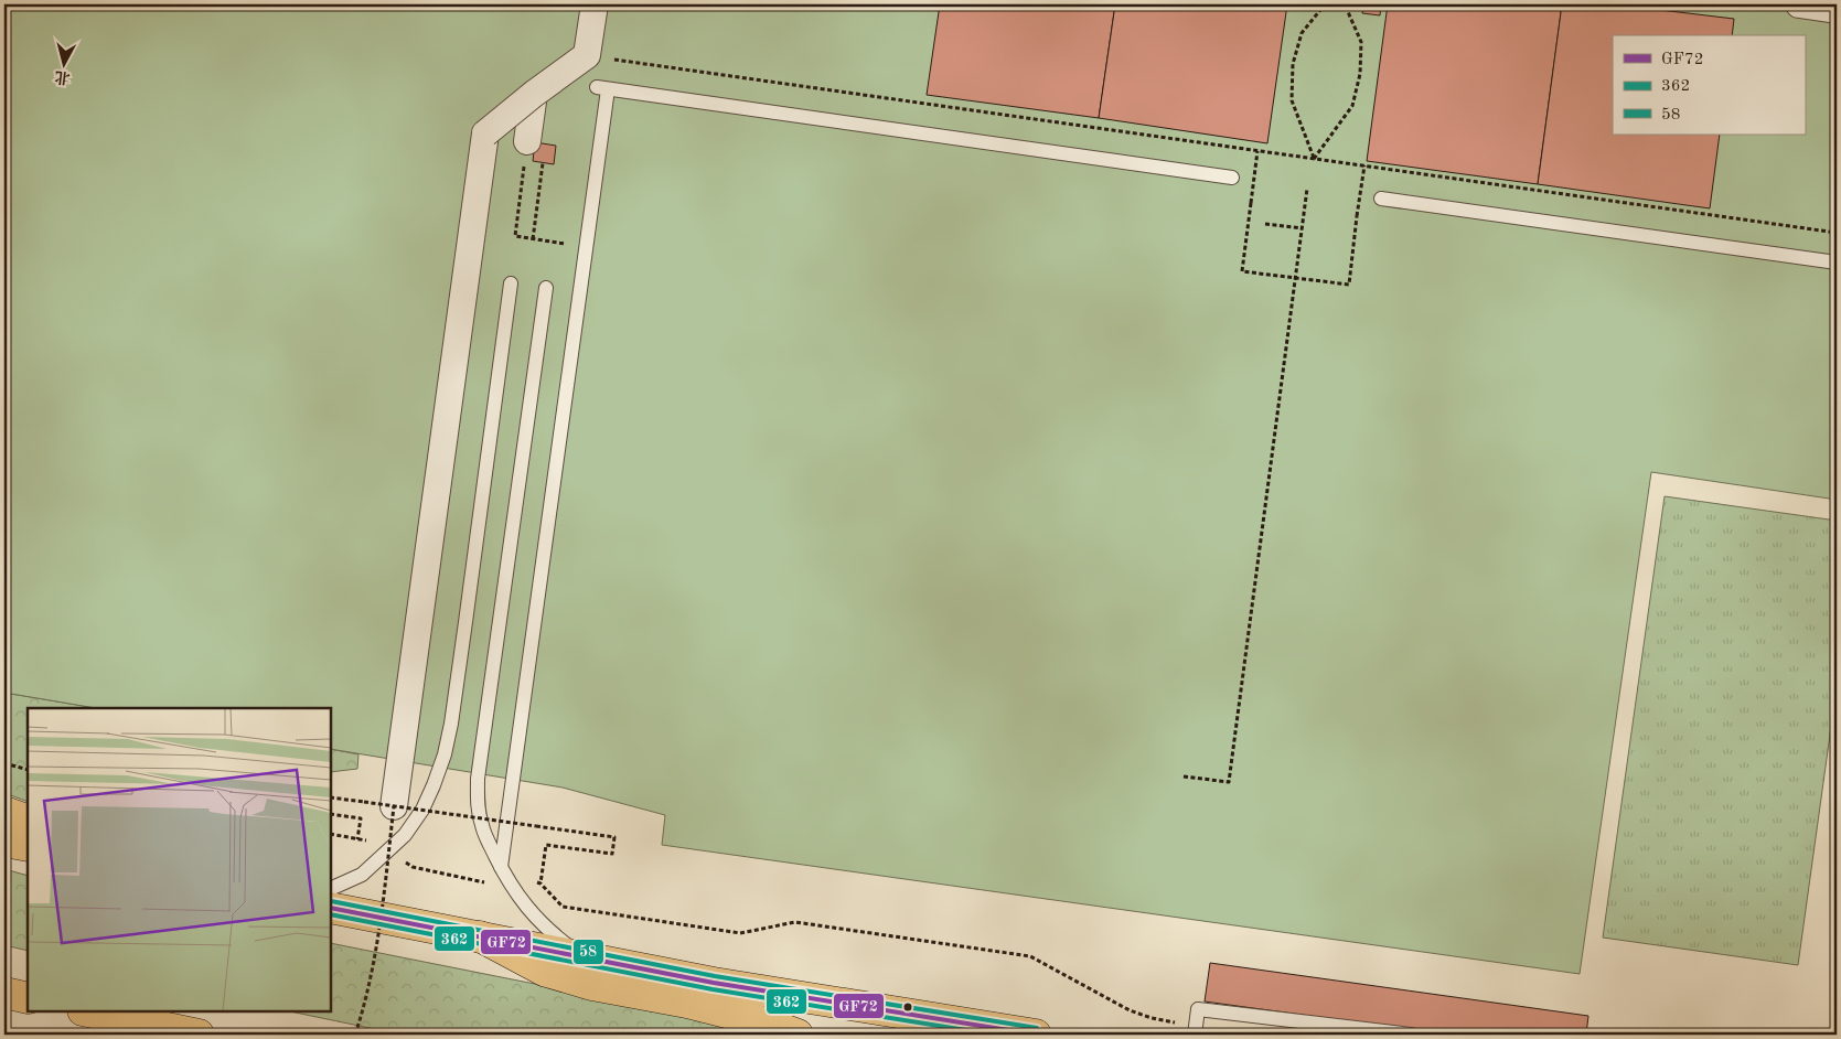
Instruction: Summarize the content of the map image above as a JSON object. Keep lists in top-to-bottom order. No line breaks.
{"lines":["transit line 58","transit line GF72","transit line 362"],"legend":["GF72","362","58"],"north":"bottom"}
